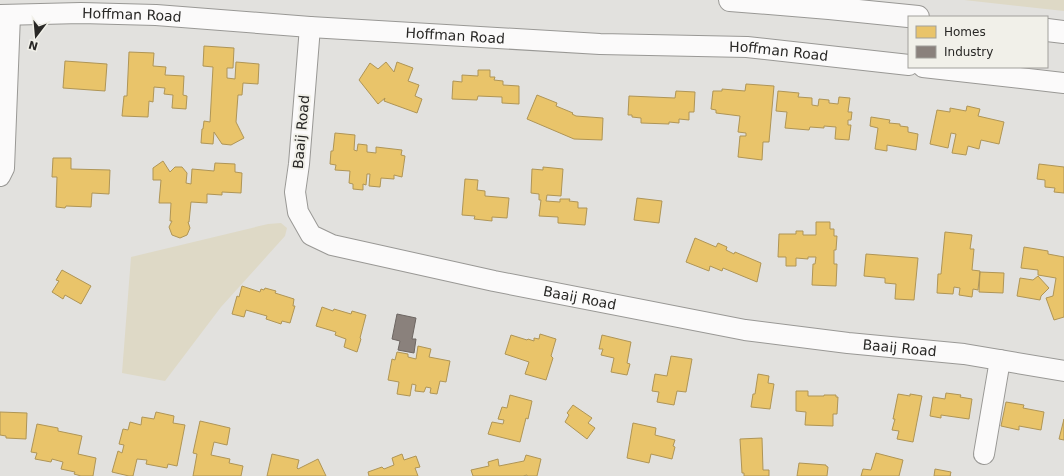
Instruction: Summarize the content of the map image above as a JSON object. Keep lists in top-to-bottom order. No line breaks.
{"streets":{"street":["Hoffman Road","Baaij Road"]},"crossings":[["Hoffman Road","Baaij Road"]],"legend":["Homes","Industry"],"north":"bottom"}
